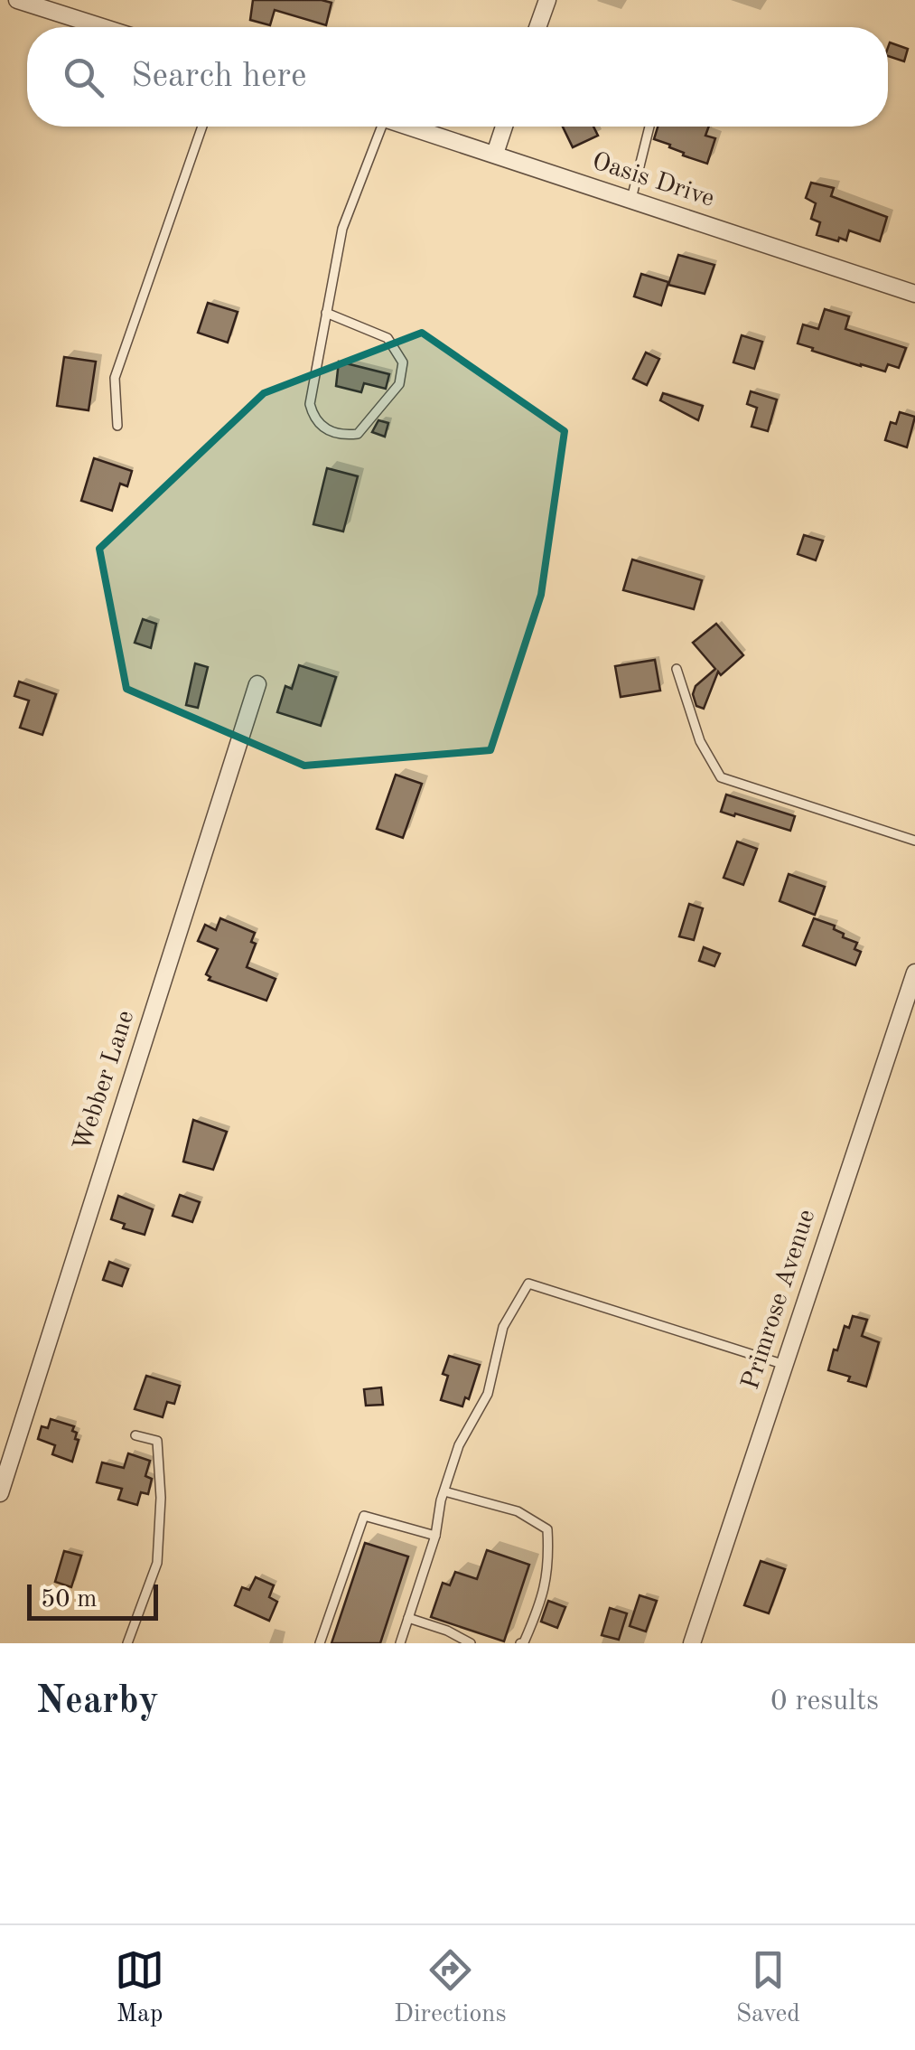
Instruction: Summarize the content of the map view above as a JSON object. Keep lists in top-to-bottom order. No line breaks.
{"streets":{"street":["Oasis Drive","Webber Lane","Primrose Avenue"]},"scale_bar":"50 m","page":{"search":"Search here","scale":"50 m","heading":["Nearby","0 results"],"nav":["Map","Directions","Saved"]}}
